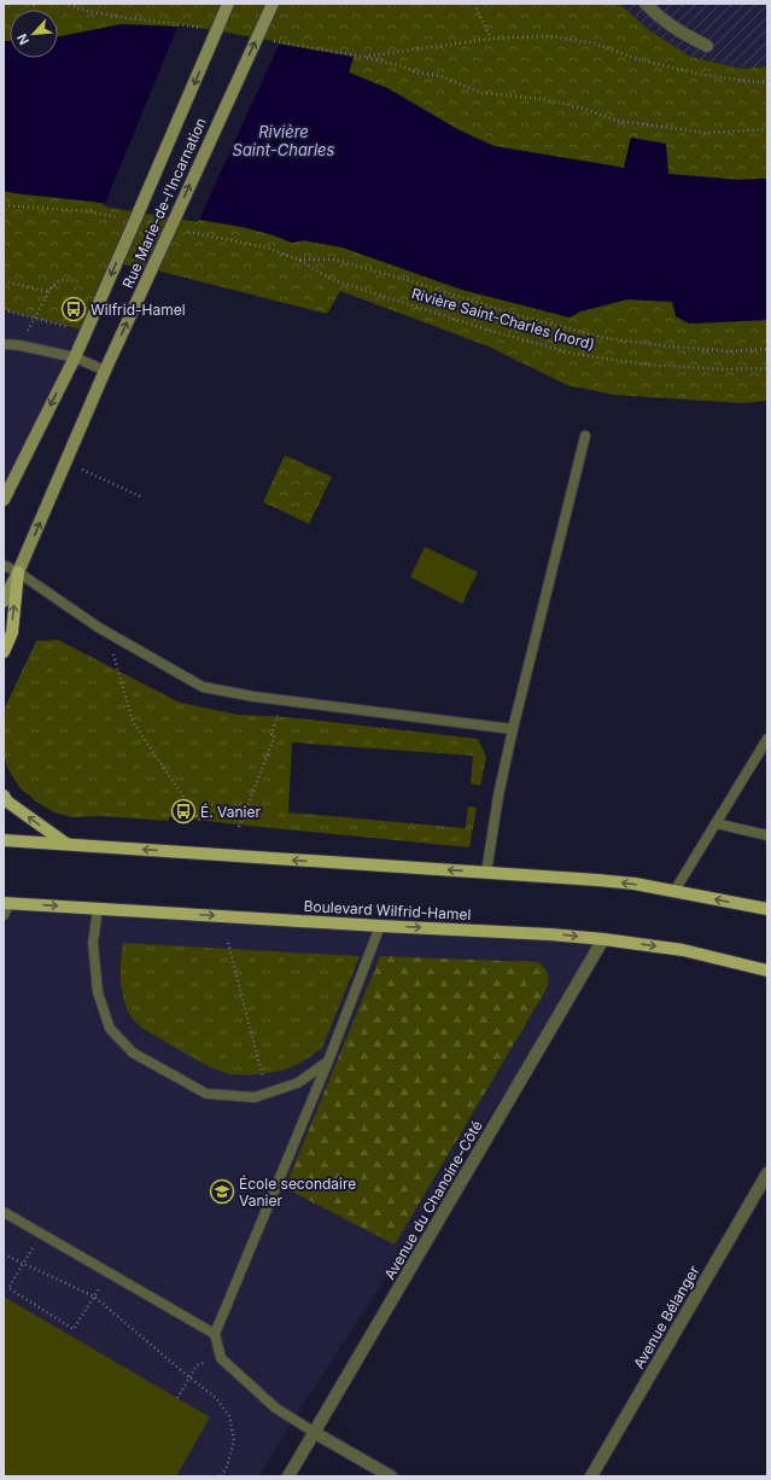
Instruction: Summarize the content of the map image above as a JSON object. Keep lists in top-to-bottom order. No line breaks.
{"streets":{"main road":["Rue Marie-de-l'Incarnation","Boulevard Wilfrid-Hamel"],"street":["Avenue du Chanoine-Côté","Avenue Bélanger"],"path":["Rivière Saint-Charles (nord)"]},"crossings":[["Boulevard Wilfrid-Hamel","Avenue du Chanoine-Côté"]],"water":["Rivière Saint-Charles"],"places":{"bus stop":["Wilfrid-Hamel","É. Vanier"],"school or university":["École secondaire Vanier"]},"north":"bottom left"}
